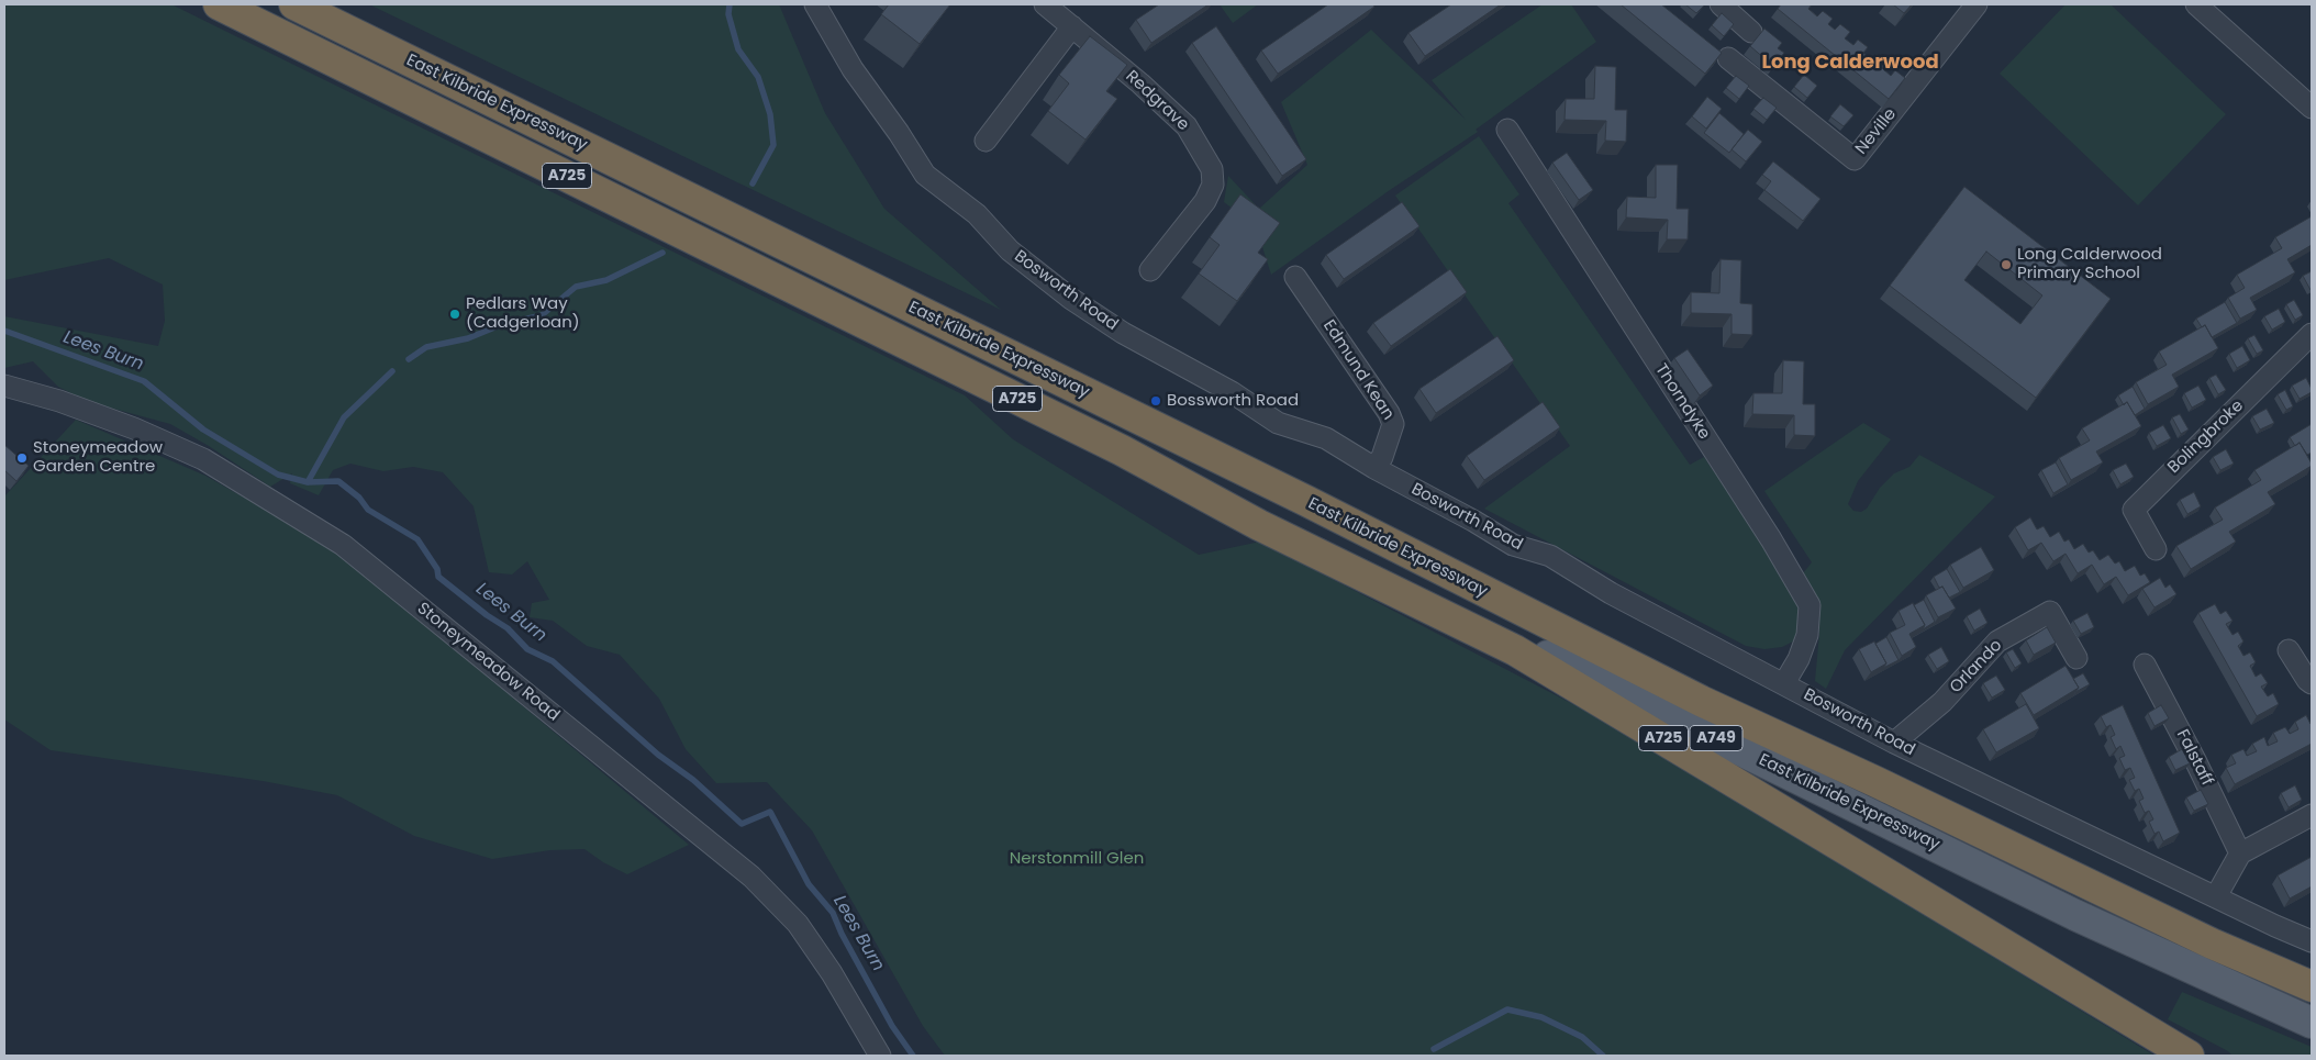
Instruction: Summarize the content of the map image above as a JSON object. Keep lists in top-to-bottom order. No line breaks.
{"streets":{"highway":["East Kilbride Expressway","A725"],"main road":["A749"],"street":["Redgrave","Neville","Bosworth Road","Edmund Kean","Thorndyke","Bolingbroke","Stoneymeadow Road","Orlando","Falstaff"]},"crossings":[["Bosworth Road","Edmund Kean"],["Bosworth Road","Thorndyke"],["Bosworth Road","Orlando"]],"districts":["Long Calderwood"],"water":["Lees Burn"],"parks":["Nerstonmill Glen"],"places":["Long Calderwood Primary School","Pedlars Way (Cadgerloan)","Bossworth Road","Stoneymeadow Garden Centre"]}
